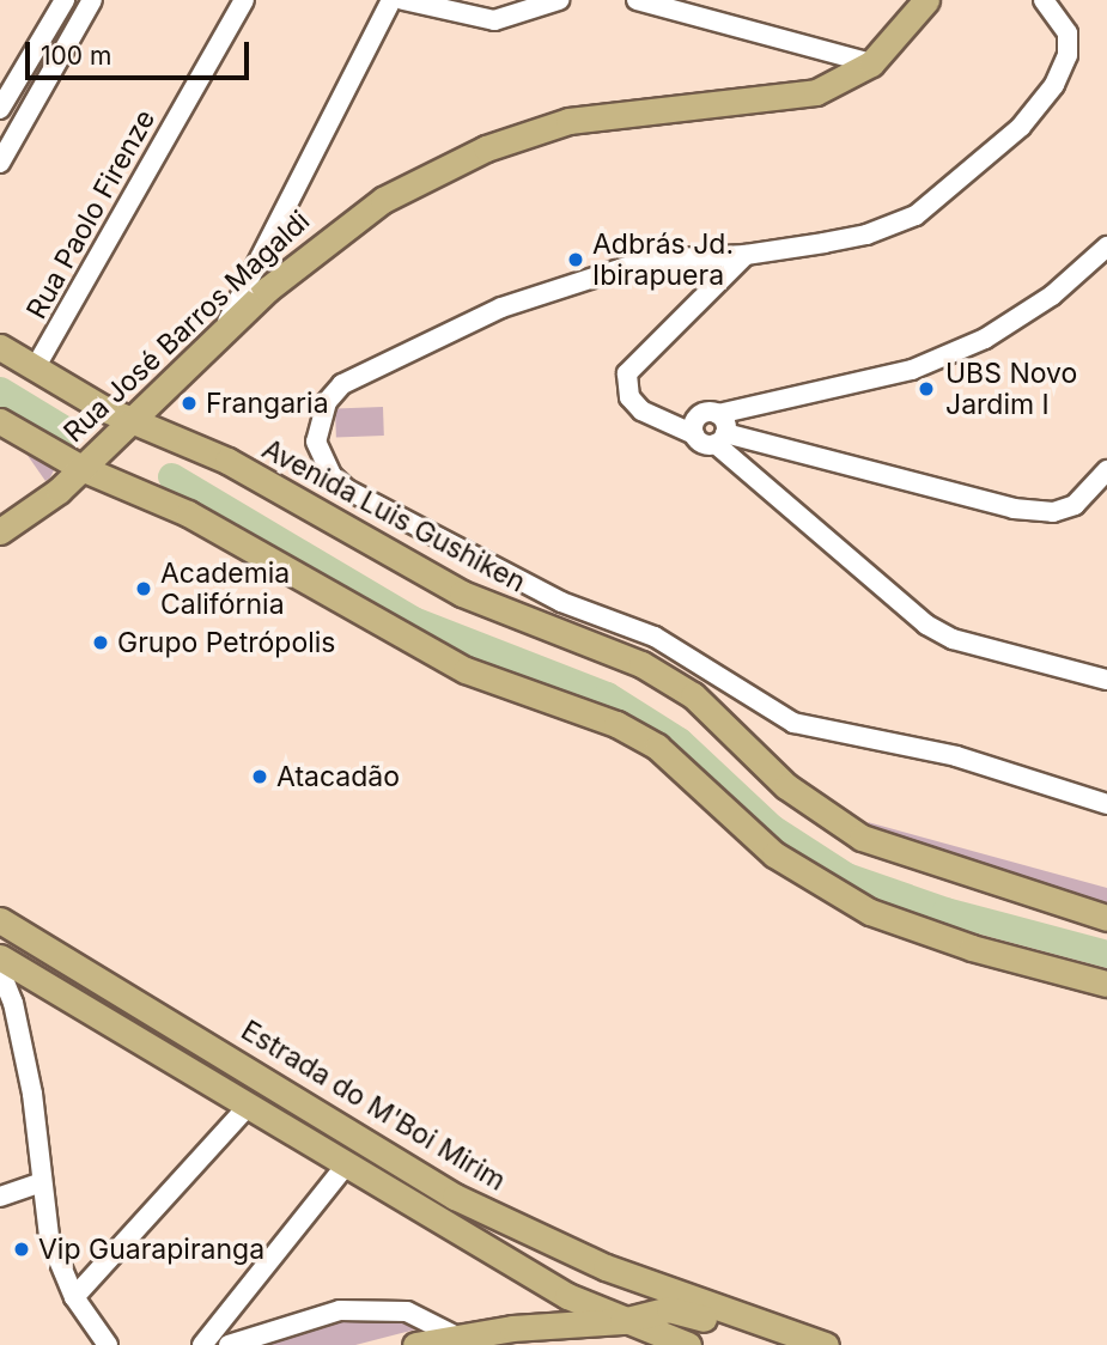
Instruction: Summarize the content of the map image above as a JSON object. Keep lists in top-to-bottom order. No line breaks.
{"streets":{"main road":["Rua José Barros Magaldi","Avenida Luis Gushiken","Estrada do M'Boi Mirim"],"street":["Rua Paolo Firenze"]},"crossings":[["Rua Paolo Firenze","Avenida Luis Gushiken"],["Rua José Barros Magaldi","Avenida Luis Gushiken"]],"places":["Adbrás Jd. Ibirapuera","UBS Novo Jardim I","Frangaria","Academia Califórnia","Grupo Petrópolis","Atacadão","Vip Guarapiranga"],"scale_bar":"100 m"}
